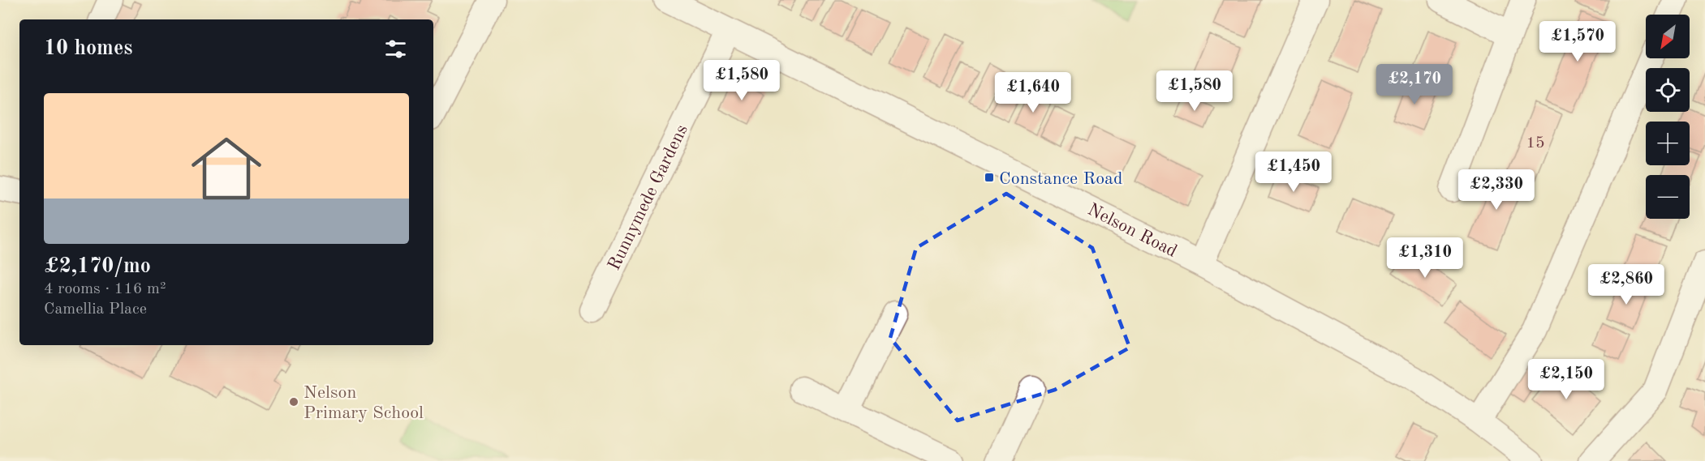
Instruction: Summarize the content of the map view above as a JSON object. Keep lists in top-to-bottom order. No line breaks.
{"streets":{"street":["Runnymede Gardens","Nelson Road"]},"crossings":[["Runnymede Gardens","Nelson Road"]],"places":{"transit":["Constance Road"],"other":["Nelson Primary School"]},"house_numbers":["15"],"north":"bottom left","page":{"map_buttons":["+","−"],"heading":"10 homes","price":["£1,570","£1,580","£2,170","£1,580","£1,640","£1,450","£2,330","£1,310","£2,860","£2,150"],"list":[{"name":"£2,170/mo","note":"4 rooms · 116 m² · Camellia Place"}]}}
